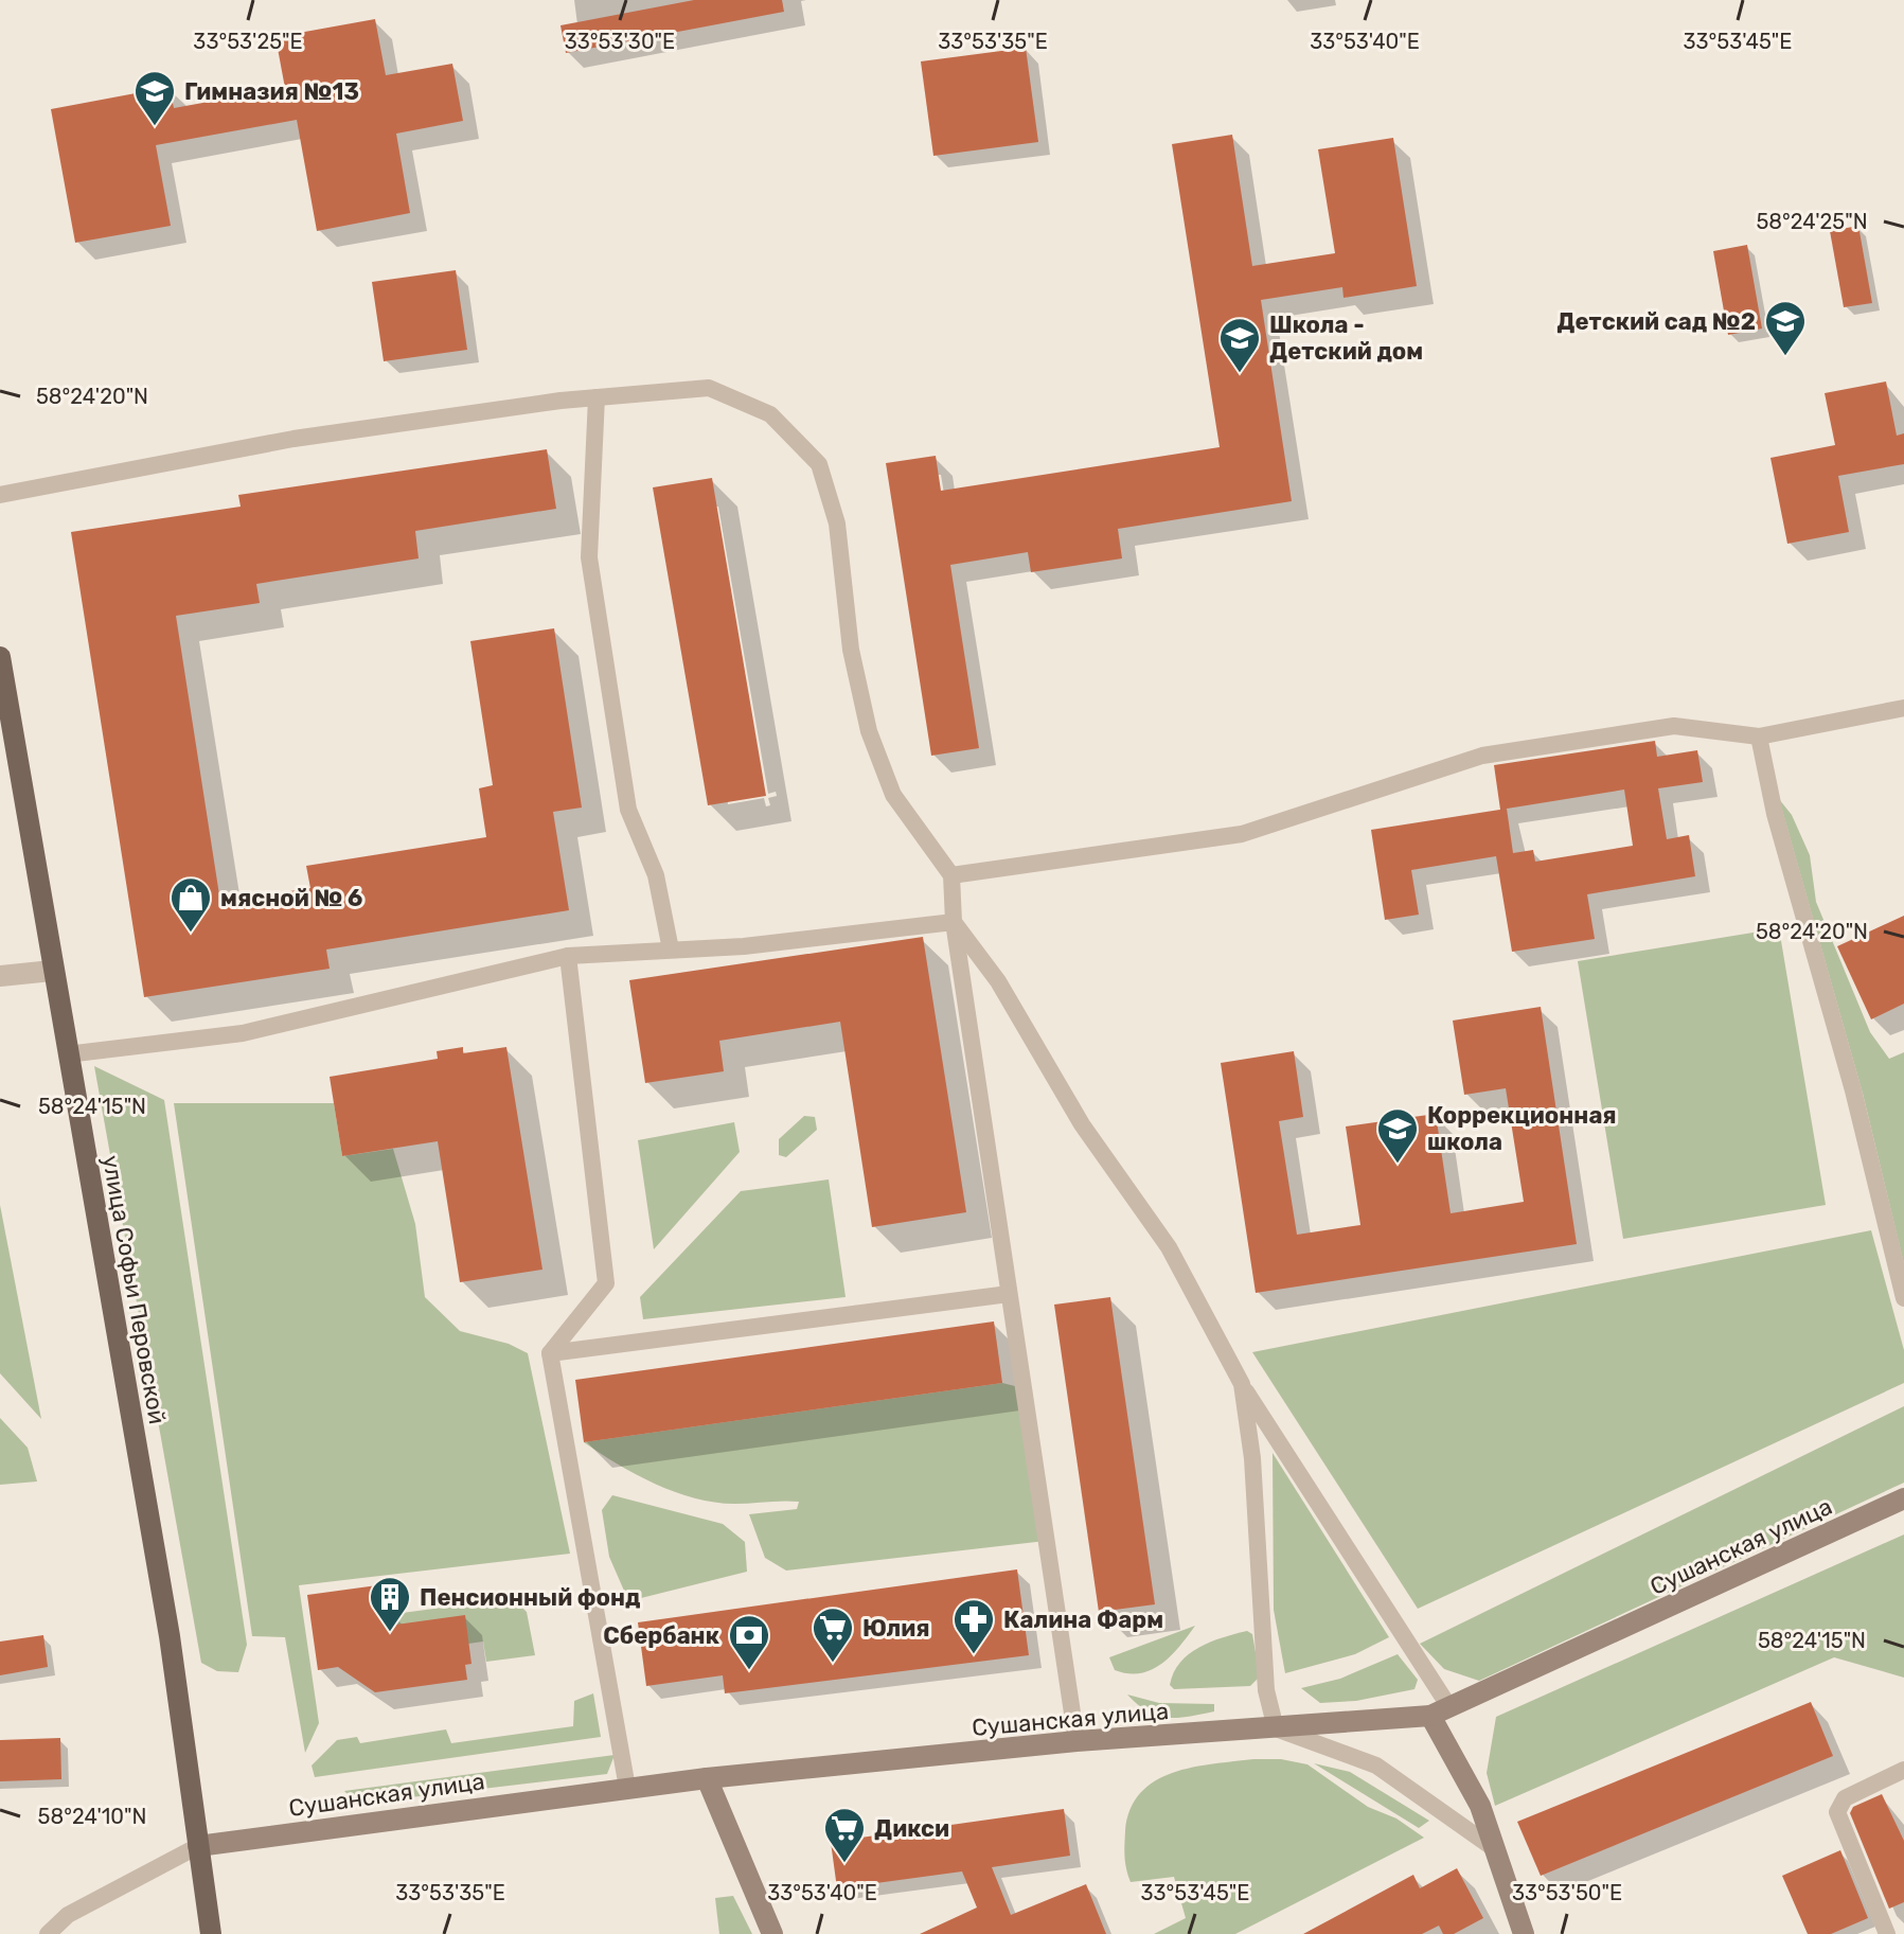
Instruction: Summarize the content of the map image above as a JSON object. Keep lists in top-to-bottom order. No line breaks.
{"streets":{"main road":["улица Софьи Перовской","Сушанская улица"]},"crossings":[["улица Софьи Перовской","Сушанская улица"]],"places":{"school or university":["Гимназия №13","Детский сад №2","Школа - Детский дом","Коррекционная школа"],"shop":["мясной № 6"],"building":["Пенсионный фонд"],"pharmacy":["Калина Фарм"],"supermarket":["Юлия","Дикси"],"bank":["Сбербанк"]},"coordinates":["33°53'25\"E","33°53'30\"E","33°53'35\"E","33°53'40\"E","33°53'45\"E","58°24'25\"N","58°24'20\"N","58°24'15\"N","58°24'10\"N","33°53'50\"E"]}
